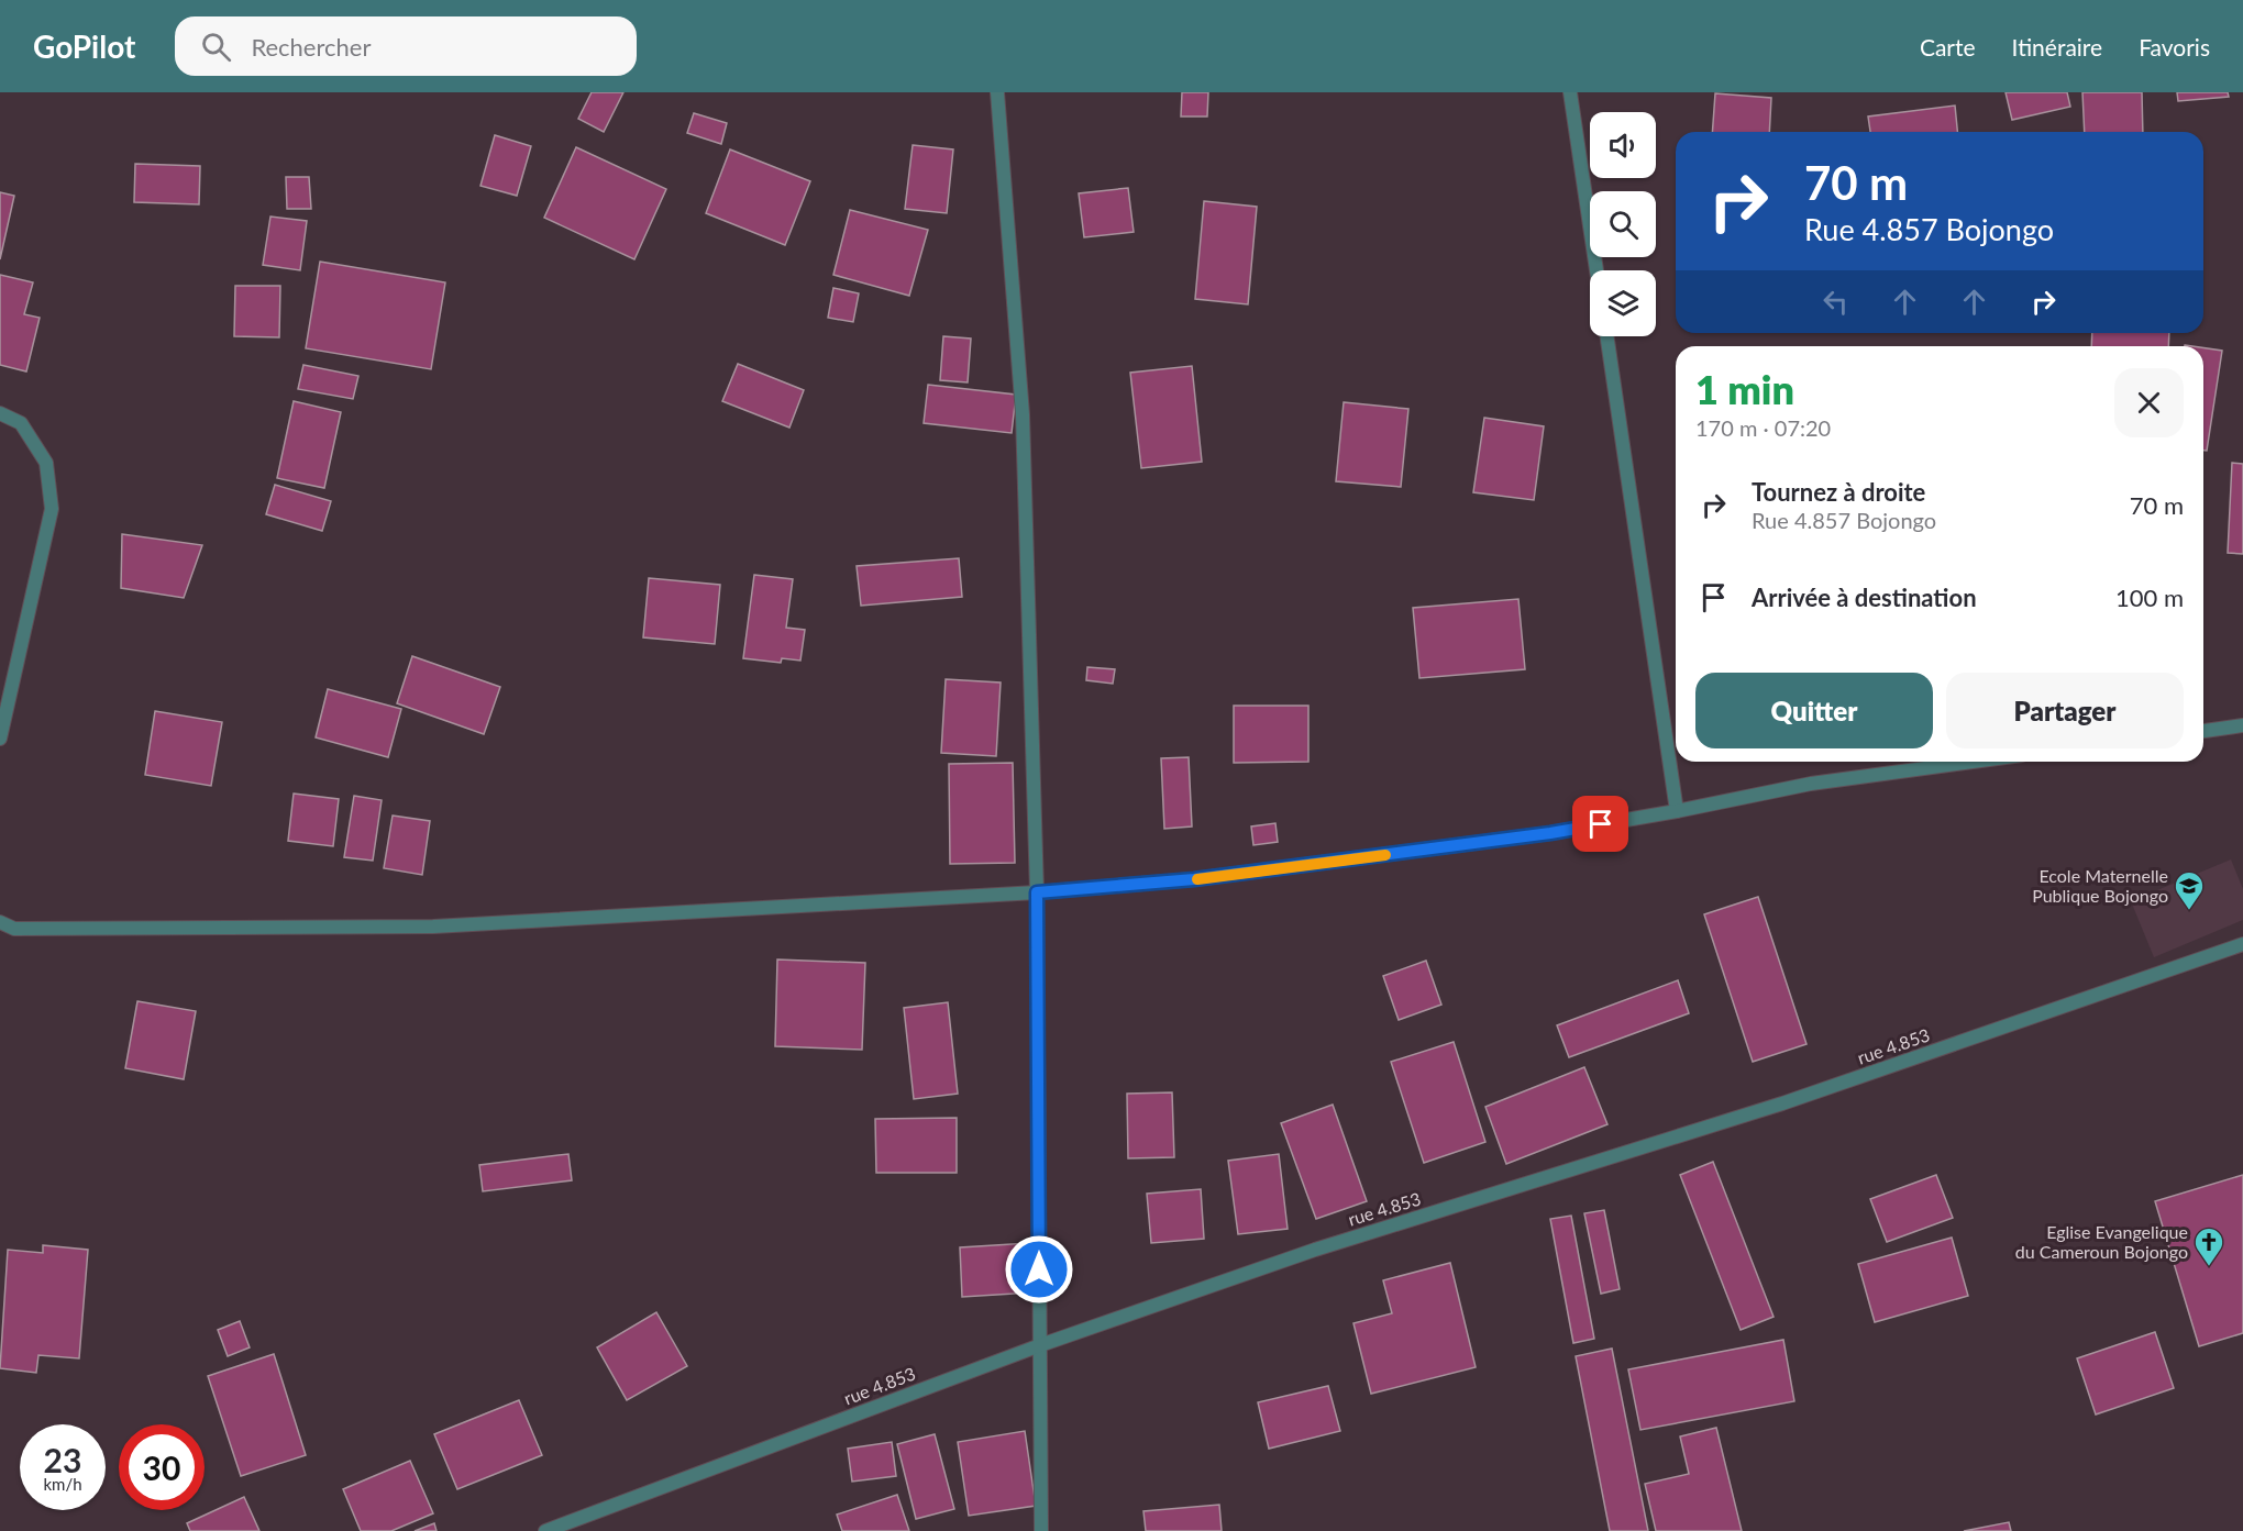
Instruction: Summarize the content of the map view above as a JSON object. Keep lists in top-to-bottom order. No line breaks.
{"streets":{"street":["rue 4.853"]},"places":{"school or university":["Ecole Maternelle Publique Bojongo"],"church":["Eglise Evangelique du Cameroun Bojongo"]},"page":{"header":"GoPilot","search":"Rechercher","nav":["Carte","Itinéraire","Favoris"],"turn":["70 m","Rue 4.857 Bojongo"],"heading":["1 min","170 m · 07:20"],"list":[{"name":"Tournez à droite","note":"Rue 4.857 Bojongo","value":"70 m"},{"name":"Arrivée à destination","value":"100 m"}],"buttons":["Quitter","Partager"],"speed":"23 km/h","limit":"30"}}
